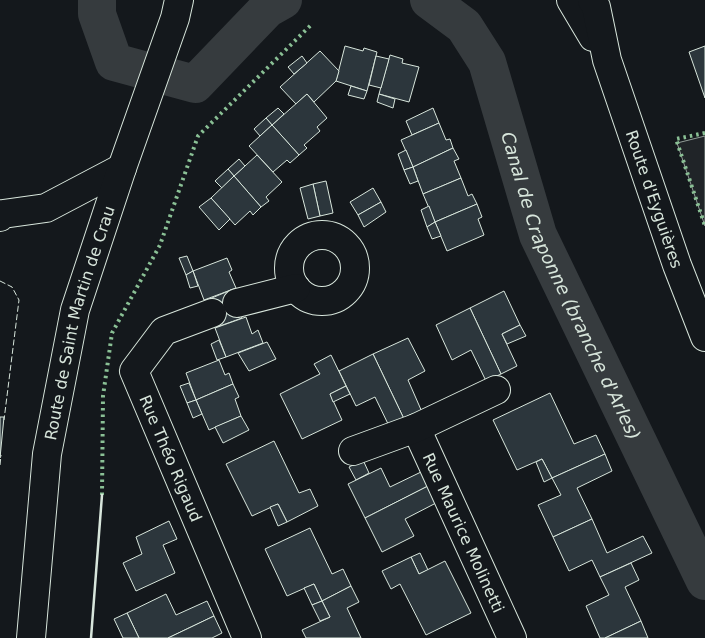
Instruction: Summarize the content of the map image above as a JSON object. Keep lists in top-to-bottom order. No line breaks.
{"streets":{"main road":["Route d'Eyguières","Route de Saint Martin de Crau","Rue Théo Rigaud","Rue Maurice Molinetti"]},"water":["Canal de Craponne (branche d'Arles)"]}
